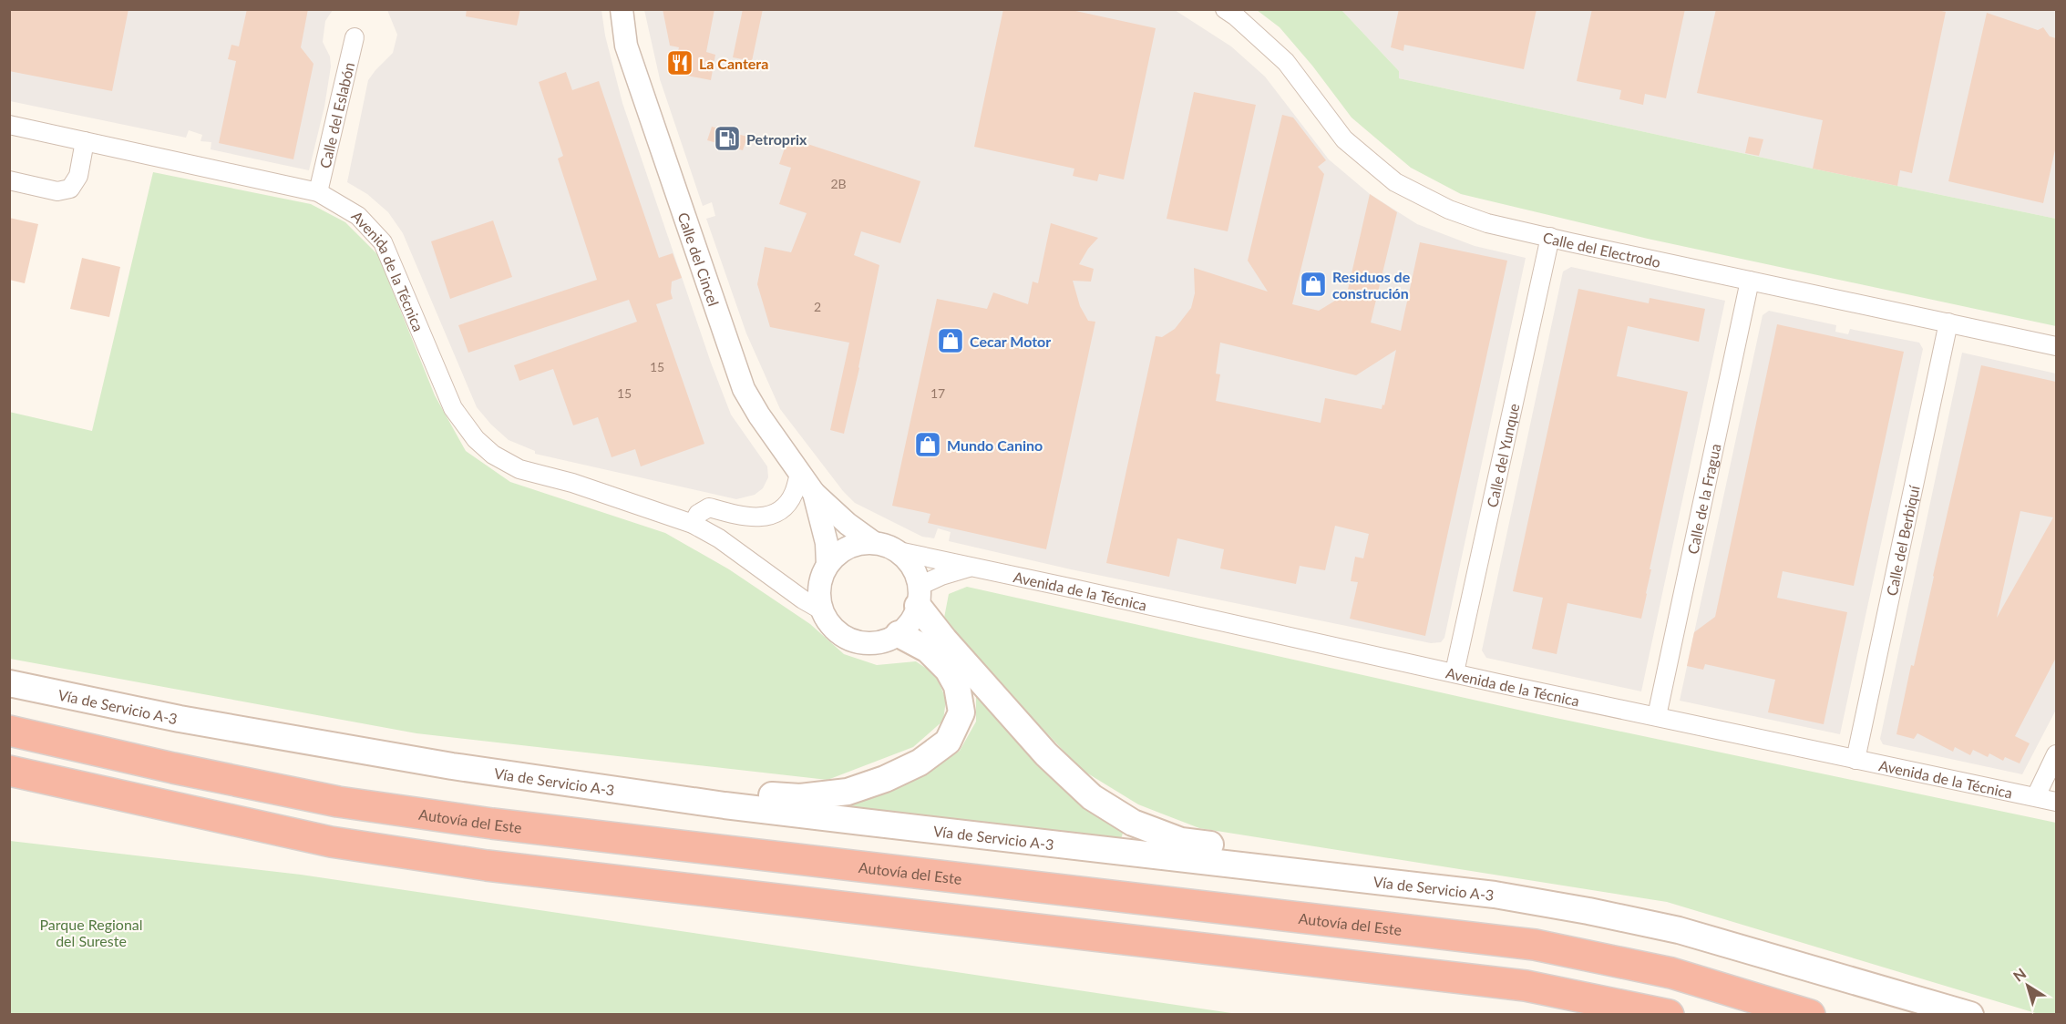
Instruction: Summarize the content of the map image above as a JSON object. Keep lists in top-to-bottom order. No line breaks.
{"streets":{"highway":["Autovía del Este"],"main road":["Vía de Servicio A-3"],"street":["Calle del Eslabón","Calle del Electrodo","Calle del Cincel","Avenida de la Técnica","Calle del Yunque","Calle de la Fragua","Calle del Berbiquí"]},"crossings":[["Calle del Eslabón","Avenida de la Técnica"],["Calle del Electrodo","Calle del Yunque"],["Calle del Electrodo","Calle de la Fragua"],["Calle del Electrodo","Calle del Berbiquí"],["Avenida de la Técnica","Calle del Yunque"],["Avenida de la Técnica","Calle de la Fragua"],["Avenida de la Técnica","Calle del Berbiquí"]],"parks":["Parque Regional del Sureste"],"places":{"restaurant":["La Cantera"],"fuel station":["Petroprix"],"shop":["Residuos de construción","Cecar Motor","Mundo Canino"]},"house_numbers":["2B","2","15","15","17"],"north":"top left"}
